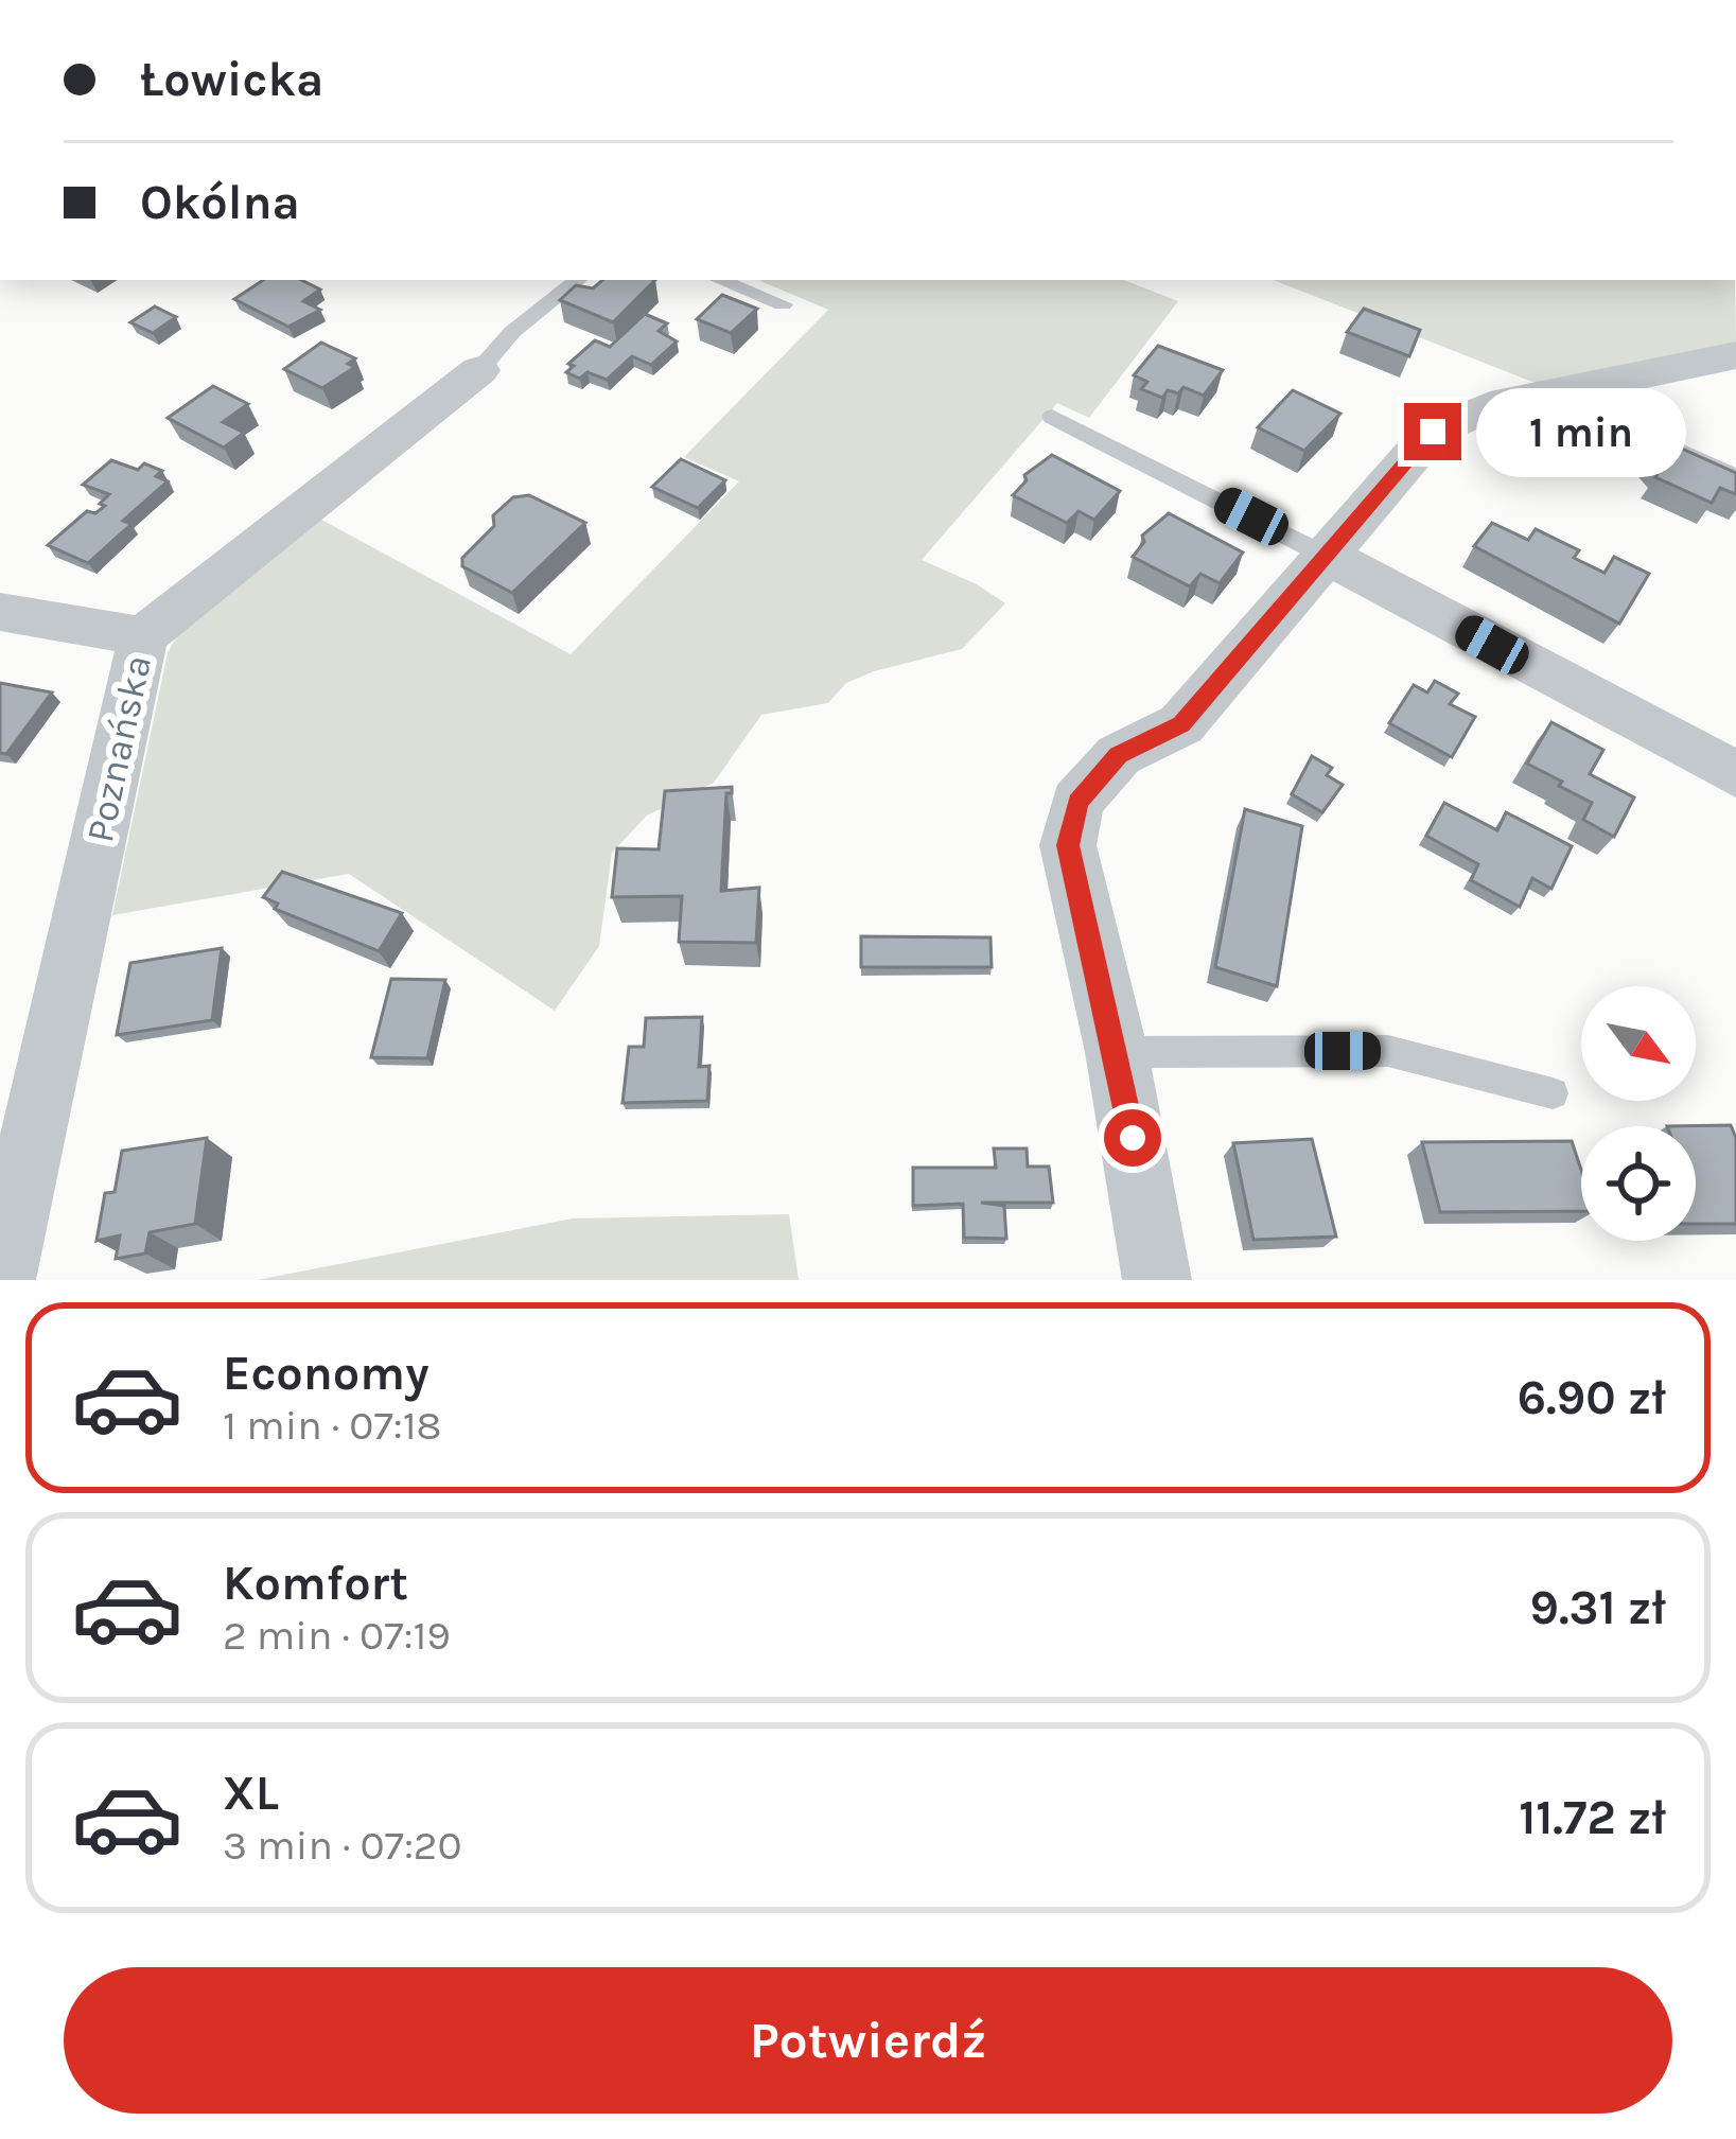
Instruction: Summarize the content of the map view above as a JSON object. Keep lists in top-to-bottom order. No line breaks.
{"streets":{"street":["Poznańska"]},"north":"bottom right","page":{"banner":["Łowicka","Okólna"],"bubble":"1 min","list":[{"name":"Economy","note":"1 min · 07:18","value":"6.90 zł"},{"name":"Komfort","note":"2 min · 07:19","value":"9.31 zł"},{"name":"XL","note":"3 min · 07:20","value":"11.72 zł"}],"buttons":"Potwierdź"}}
